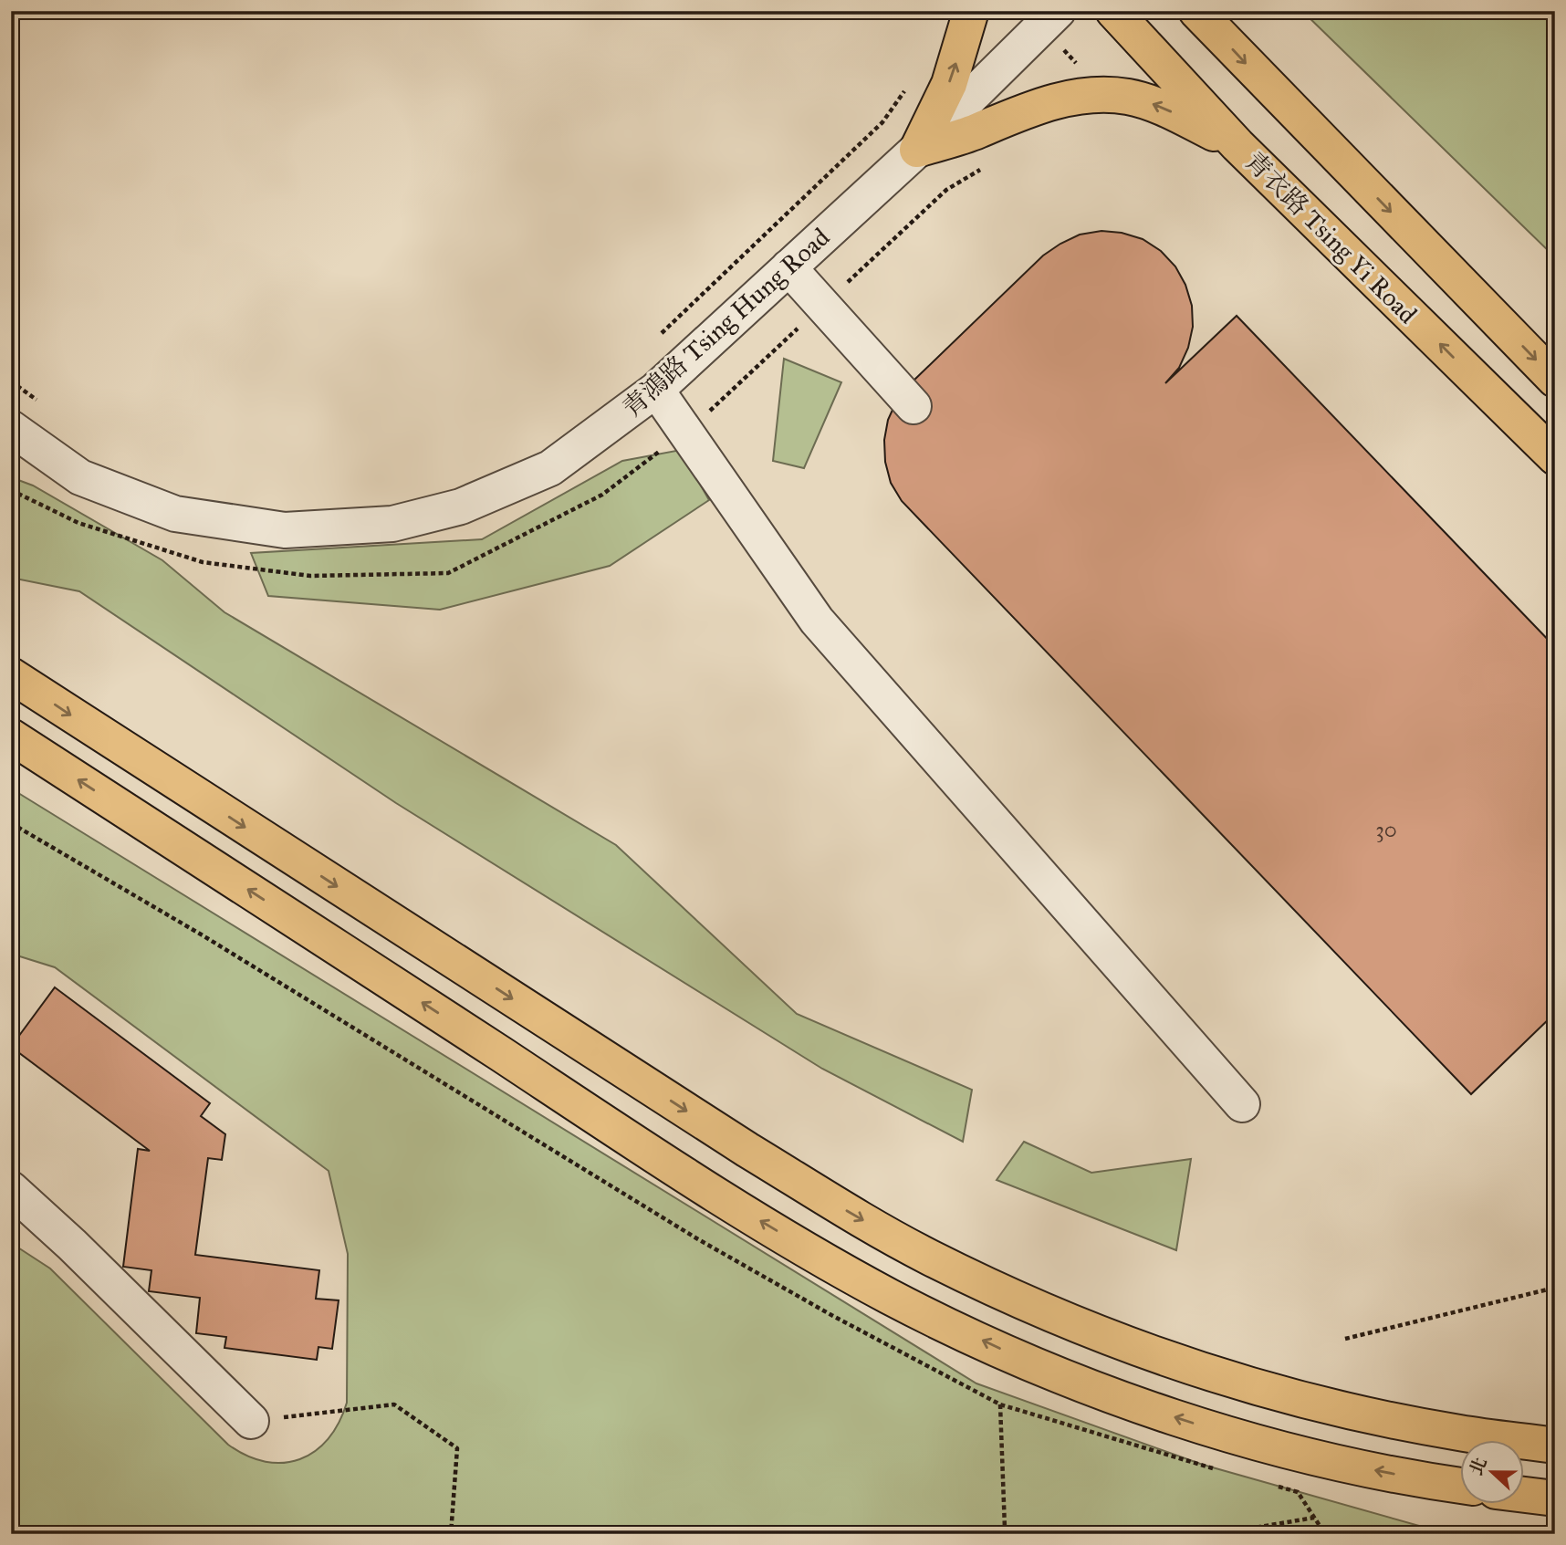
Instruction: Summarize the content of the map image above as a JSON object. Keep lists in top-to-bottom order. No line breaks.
{"streets":{"main road":["青衣路 Tsing Yi Road"],"street":["青鴻路 Tsing Hung Road"]},"house_numbers":["30"],"north":"left"}
